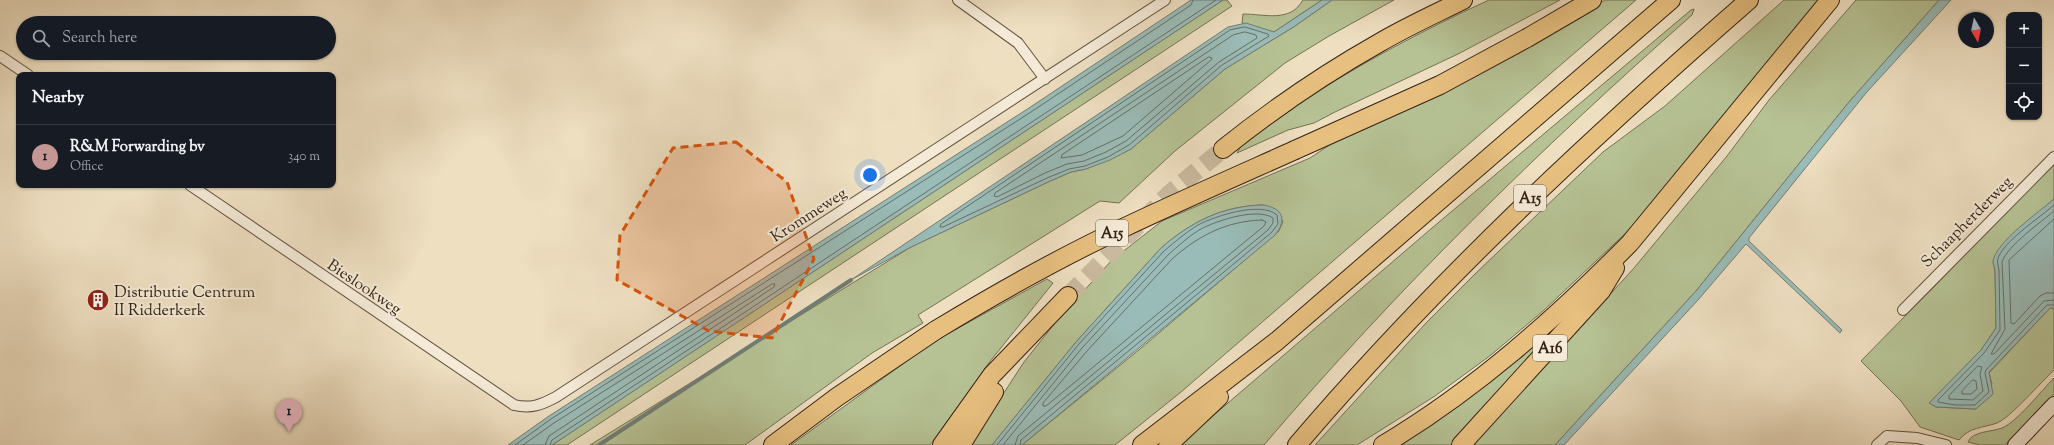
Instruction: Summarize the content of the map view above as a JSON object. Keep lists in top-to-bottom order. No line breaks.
{"streets":{"highway":["A15","A16"],"street":["Krommeweg","Schaapherderweg","Bieslookweg"]},"crossings":[["Krommeweg","Bieslookweg"]],"places":{"building":["Distributie Centrum II Ridderkerk"]},"north":"bottom","page":{"map_buttons":["+","−"],"search":"Search here","heading":"Nearby","list":[{"mark":"1","name":"R&M Forwarding bv","note":"Office","value":"340 m"}],"pins":"1"}}
